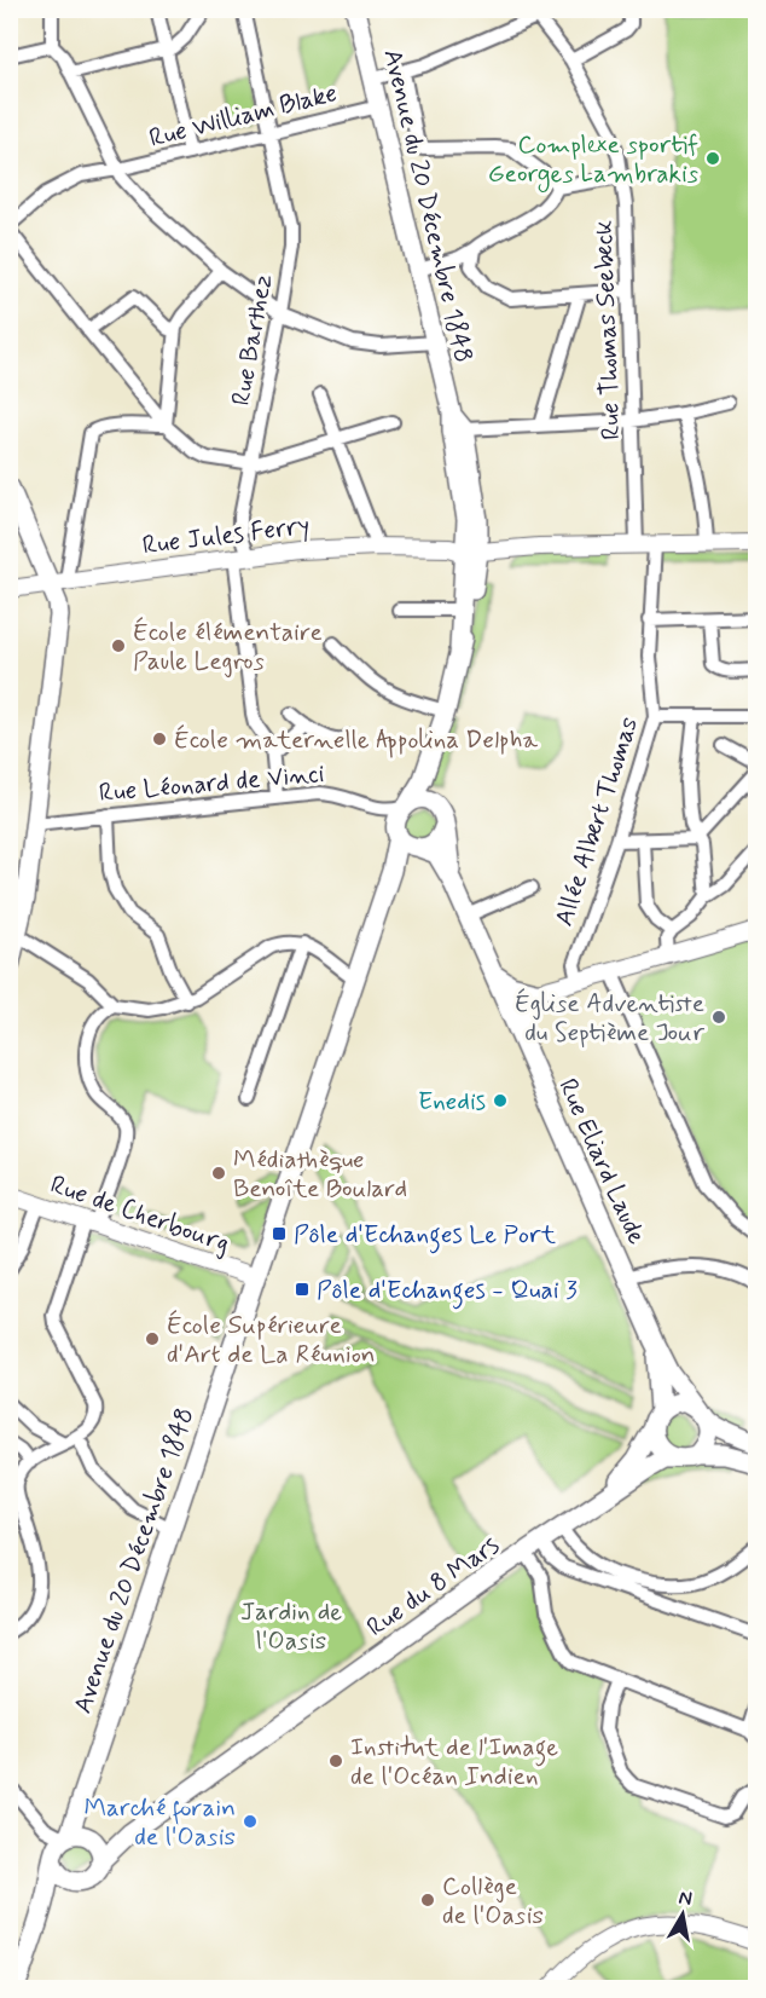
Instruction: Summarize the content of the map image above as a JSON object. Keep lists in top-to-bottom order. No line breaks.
{"streets":{"main road":["Avenue du 20 Décembre 1848","Rue Eliard Laude","Rue du 8 Mars"],"street":["Rue William Blake","Rue Thomas Seebeck","Rue Barthez","Rue Jules Ferry","Rue Léonard de Vinci","Allée Albert Thomas","Rue de Cherbourg"]},"crossings":[["Rue William Blake","Avenue du 20 Décembre 1848"],["Rue William Blake","Rue Barthez"],["Avenue du 20 Décembre 1848","Rue Jules Ferry"],["Avenue du 20 Décembre 1848","Rue Léonard de Vinci"],["Avenue du 20 Décembre 1848","Rue Eliard Laude"],["Avenue du 20 Décembre 1848","Rue de Cherbourg"],["Avenue du 20 Décembre 1848","Rue du 8 Mars"],["Rue Thomas Seebeck","Rue Jules Ferry"],["Rue Barthez","Rue Jules Ferry"],["Rue Jules Ferry","Allée Albert Thomas"],["Rue Léonard de Vinci","Rue Eliard Laude"],["Rue Eliard Laude","Rue du 8 Mars"]],"parks":["Jardin de l'Oasis"],"places":{"other":["Complexe sportif Georges Lambrakis","École élémentaire Paule Legros","École maternelle Appolina Delpha","Église Adventiste du Septième Jour","Enedis","Médiathèque Benoîte Boulard","École Supérieure d'Art de La Réunion","Institut de l'Image de l'Océan Indien","Marché forain de l'Oasis","Collège de l'Oasis"],"transit":["Pôle d'Echanges Le Port","Pôle d'Echanges - Quai 3"]},"north":"top"}
